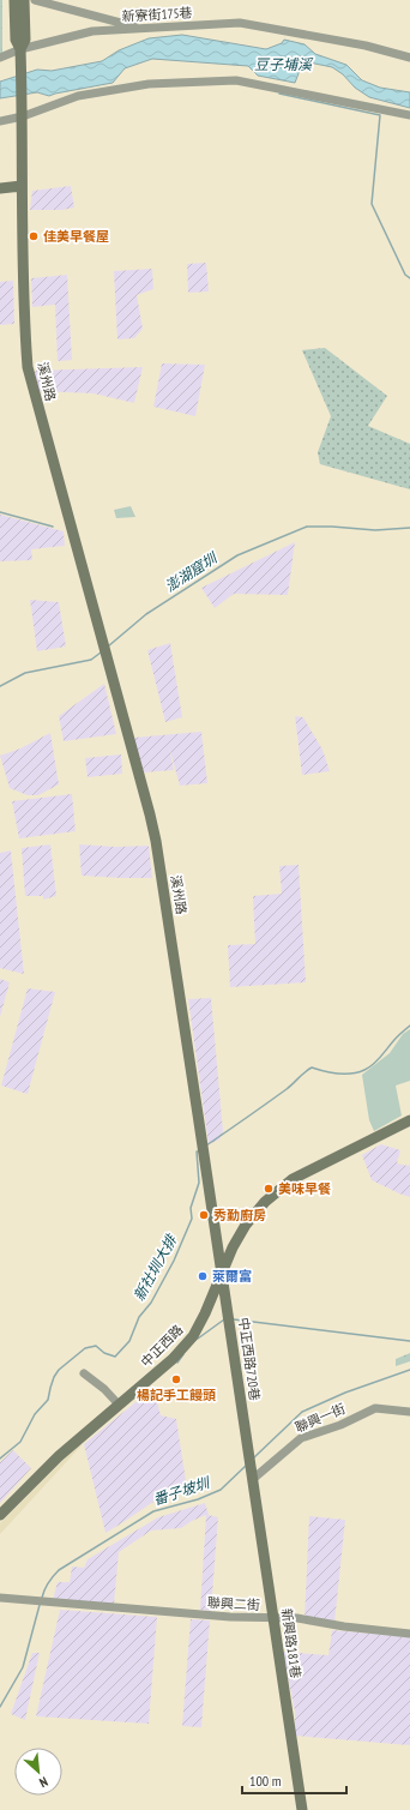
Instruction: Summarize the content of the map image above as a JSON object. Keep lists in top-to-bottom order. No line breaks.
{"streets":{"street":["新寮街175巷","溪州路","中正西路","中正西路720巷","聯興一街","聯興二街","新興路181巷"]},"crossings":[["新寮街175巷","溪州路"],["溪州路","中正西路"],["溪州路","中正西路720巷"],["中正西路","中正西路720巷"],["中正西路720巷","聯興一街"],["中正西路720巷","新興路181巷"],["聯興一街","新興路181巷"],["聯興二街","新興路181巷"]],"water":["豆子埔溪","澎湖窟圳","新社圳大排","番子坡圳"],"places":["佳美早餐屋","美味早餐","秀勤廚房","萊爾富","楊記手工饅頭"],"scale_bar":"100 m","north":"bottom right"}
